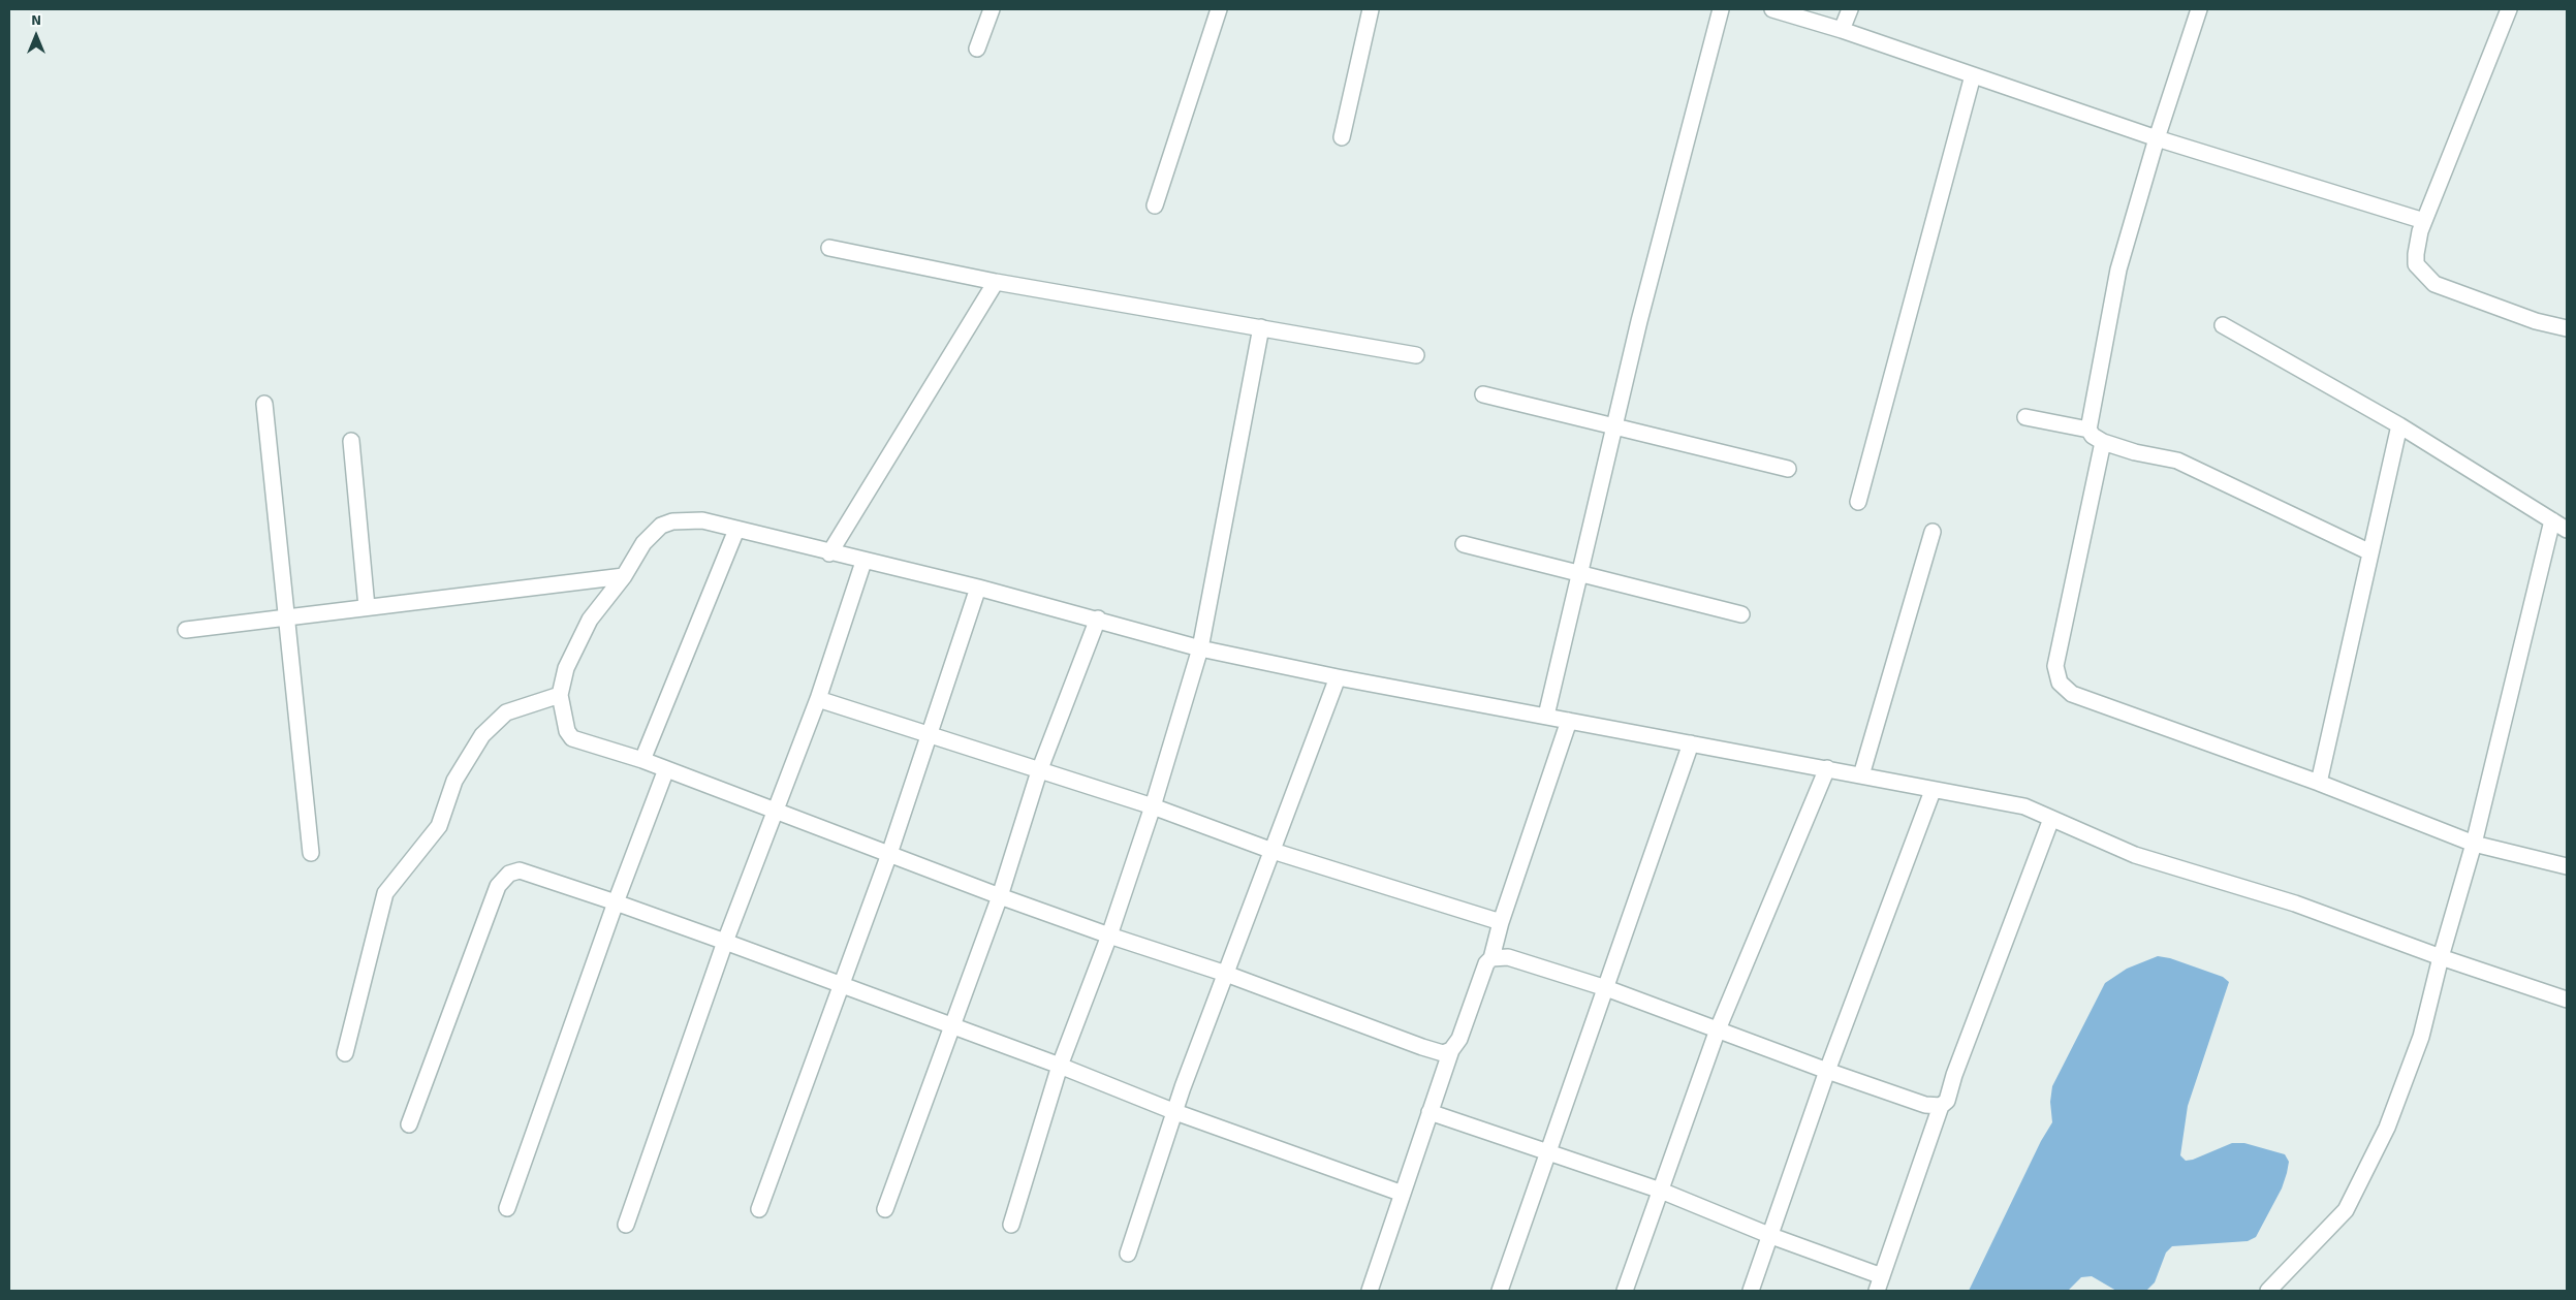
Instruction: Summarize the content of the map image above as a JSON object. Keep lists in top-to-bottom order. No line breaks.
{"north":"top"}
